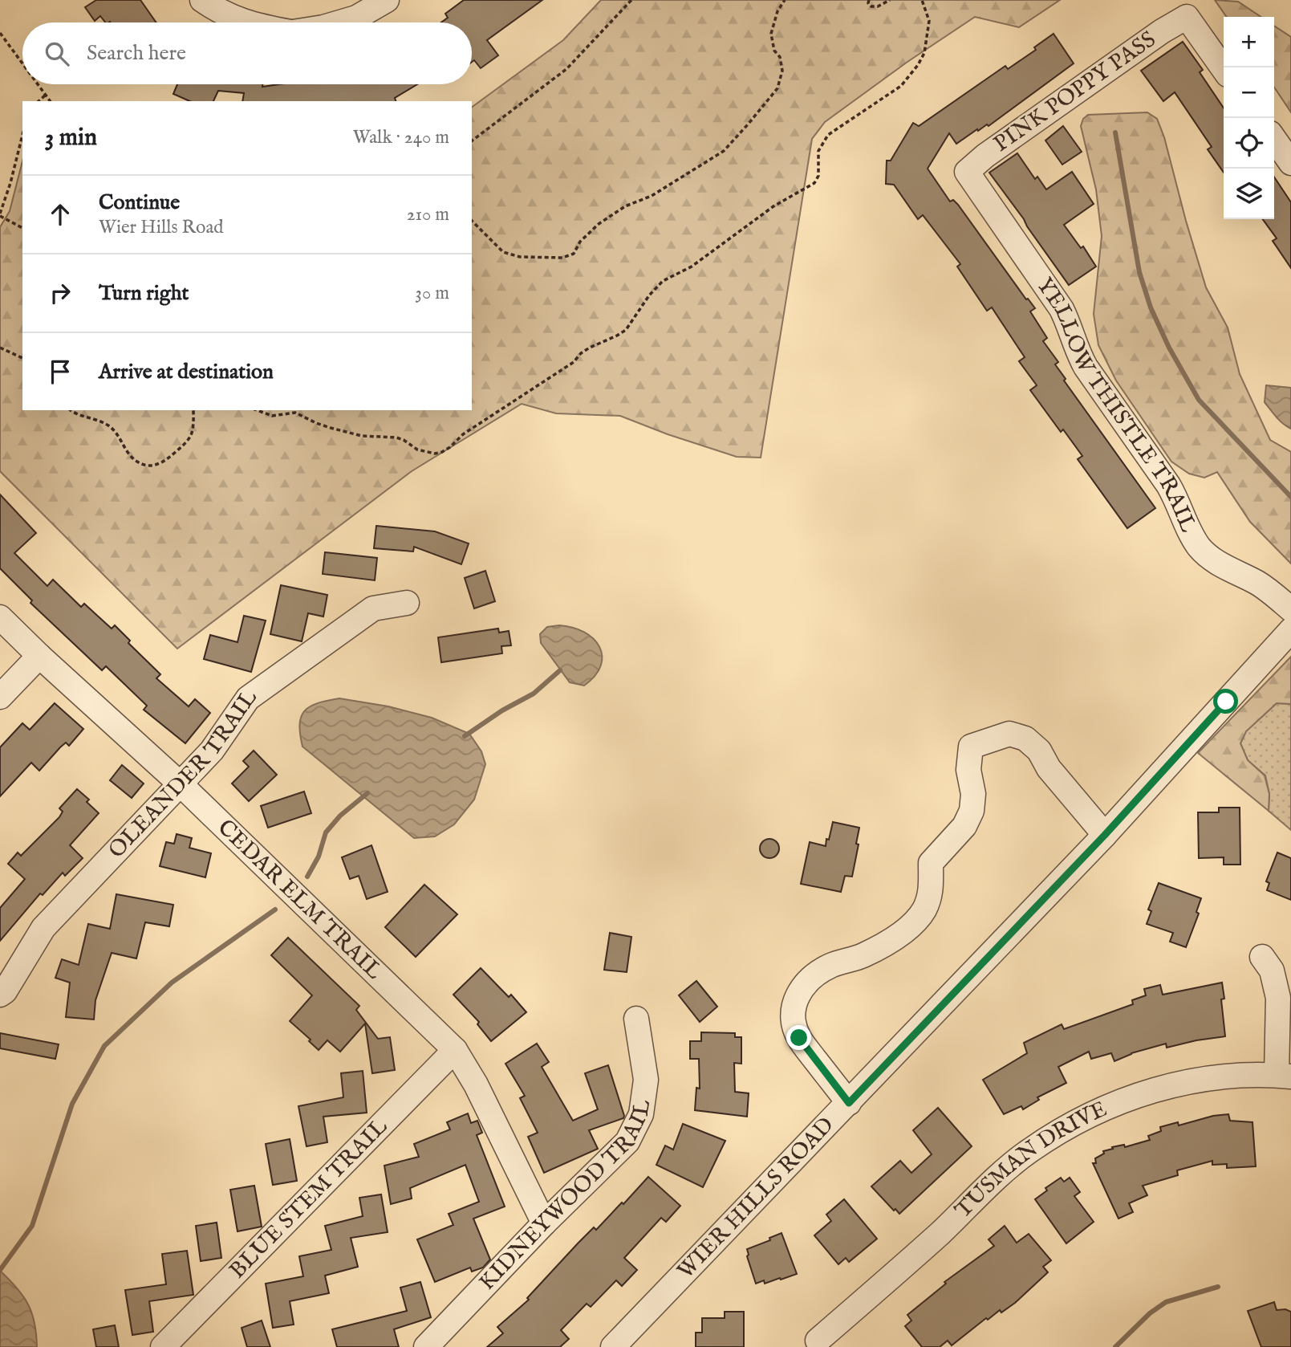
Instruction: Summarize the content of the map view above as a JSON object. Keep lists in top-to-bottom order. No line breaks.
{"streets":{"street":["PINK POPPY PASS","YELLOW THISTLE TRAIL","OLEANDER TRAIL","CEDAR ELM TRAIL","TUSMAN DRIVE","KIDNEYWOOD TRAIL","BLUE STEM TRAIL","WIER HILLS ROAD"]},"crossings":[["PINK POPPY PASS","YELLOW THISTLE TRAIL"],["OLEANDER TRAIL","CEDAR ELM TRAIL"],["CEDAR ELM TRAIL","KIDNEYWOOD TRAIL"],["CEDAR ELM TRAIL","BLUE STEM TRAIL"]],"page":{"map_buttons":["+","−"],"search":"Search here","heading":["3 min","Walk · 240 m"],"list":[["Continue","Wier Hills Road","210 m"],["Turn right","30 m"],"Arrive at destination"]}}
